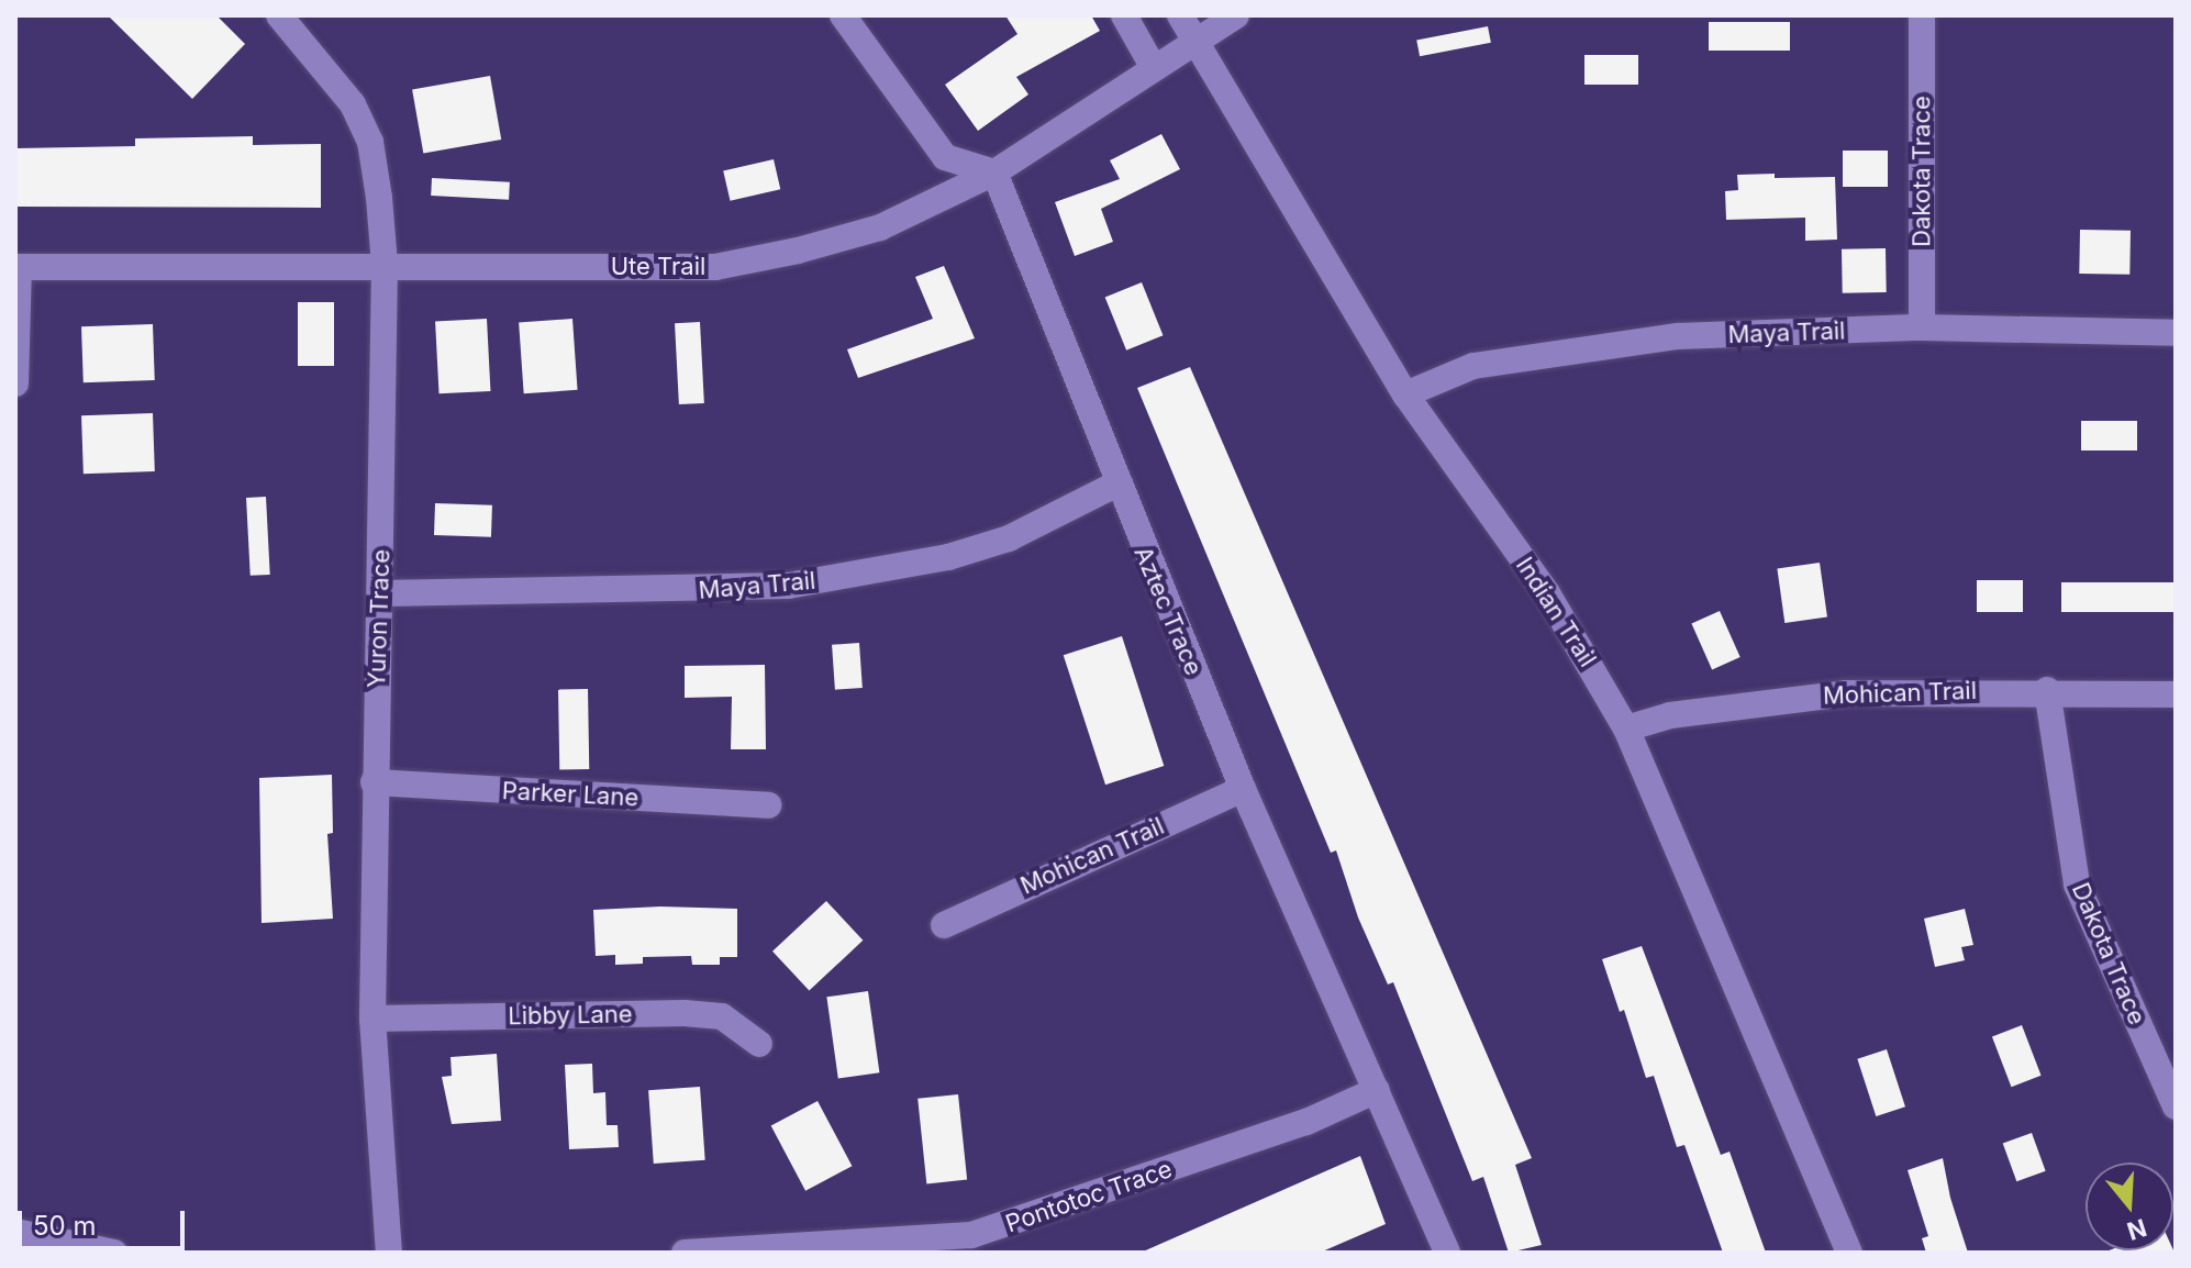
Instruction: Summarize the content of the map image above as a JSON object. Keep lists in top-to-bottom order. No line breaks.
{"streets":{"street":["Dakota Trace","Ute Trail","Maya Trail","Aztec Trace","Indian Trail","Yuron Trace","Mohican Trail","Parker Lane","Libby Lane","Pontotoc Trace"]},"crossings":[["Dakota Trace","Maya Trail"],["Dakota Trace","Mohican Trail"],["Ute Trail","Aztec Trace"],["Ute Trail","Indian Trail"],["Ute Trail","Yuron Trace"],["Maya Trail","Aztec Trace"],["Maya Trail","Indian Trail"],["Maya Trail","Yuron Trace"],["Aztec Trace","Mohican Trail"],["Aztec Trace","Pontotoc Trace"],["Indian Trail","Mohican Trail"],["Yuron Trace","Parker Lane"],["Yuron Trace","Libby Lane"]],"scale_bar":"50 m","north":"bottom"}
